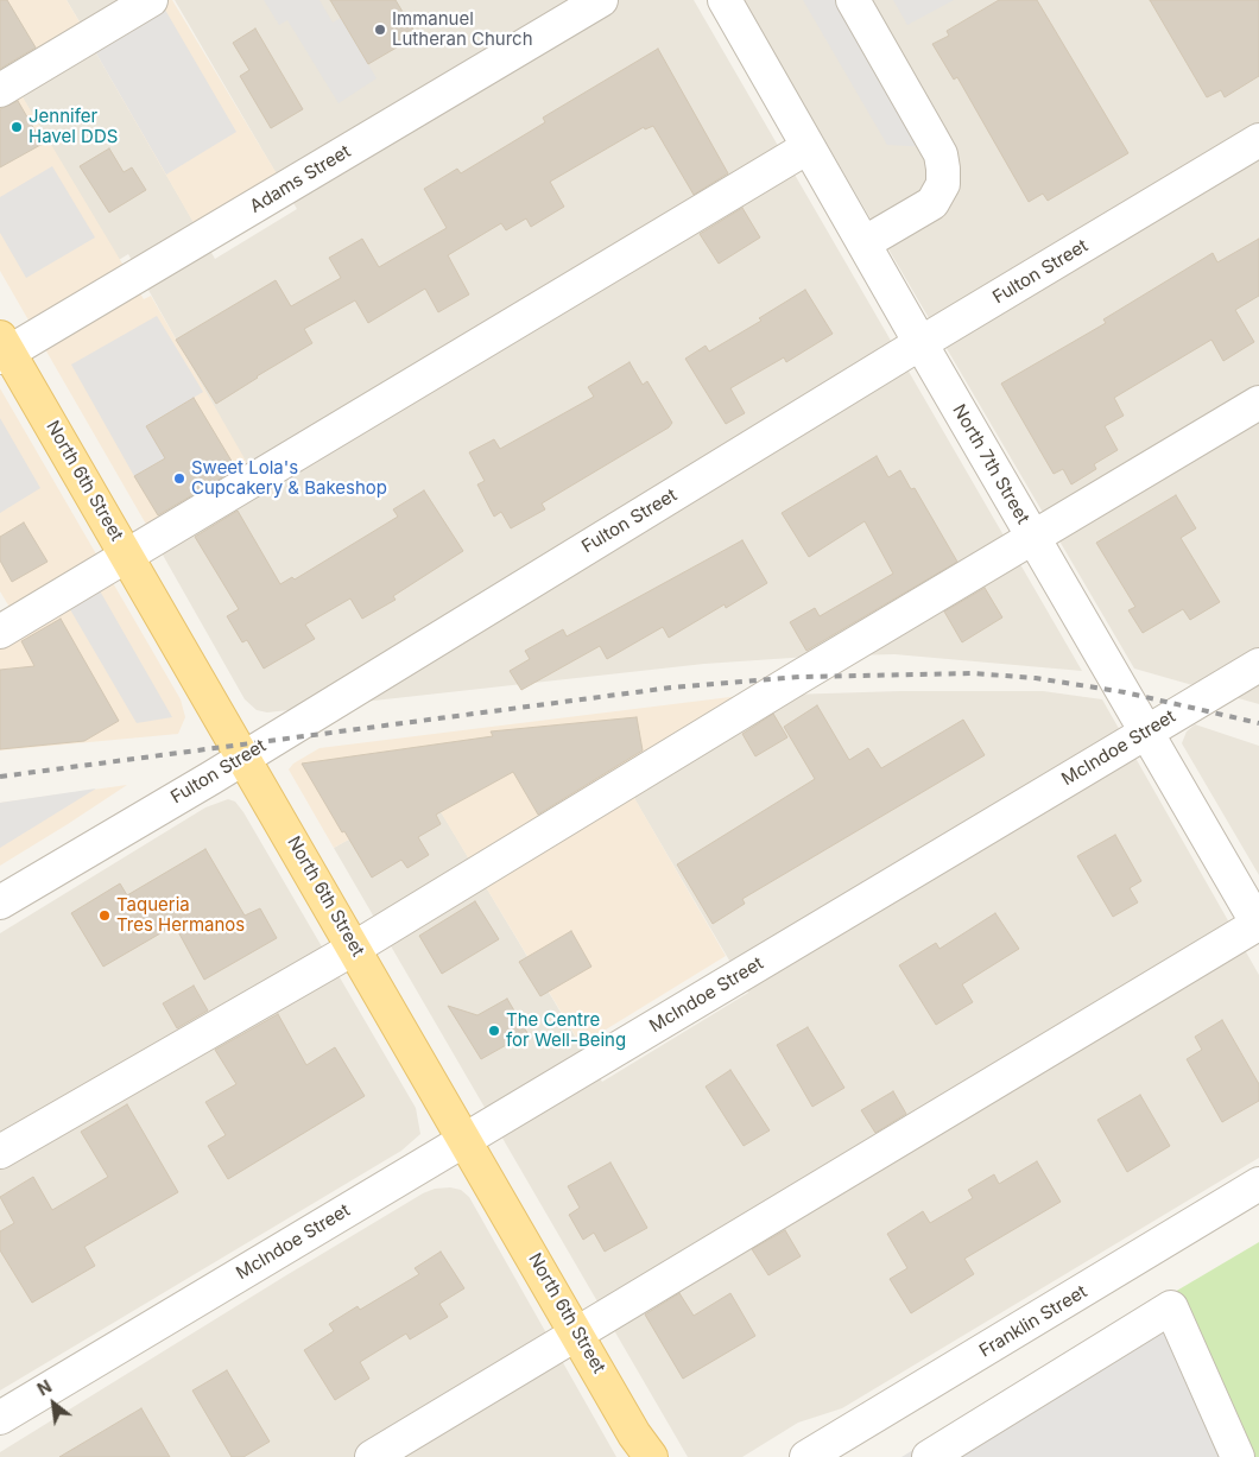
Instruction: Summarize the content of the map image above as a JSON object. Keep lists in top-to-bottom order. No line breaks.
{"streets":{"main road":["North 6th Street"],"street":["Adams Street","Fulton Street","North 7th Street","McIndoe Street","Franklin Street"]},"crossings":[["Adams Street","North 6th Street"],["Fulton Street","North 7th Street"],["Fulton Street","North 6th Street"],["North 7th Street","McIndoe Street"],["North 6th Street","McIndoe Street"]],"places":["Immanuel Lutheran Church","Jennifer Havel DDS","Sweet Lola's Cupcakery & Bakeshop","Taqueria Tres Hermanos","The Centre for Well-Being"],"north":"top left"}
